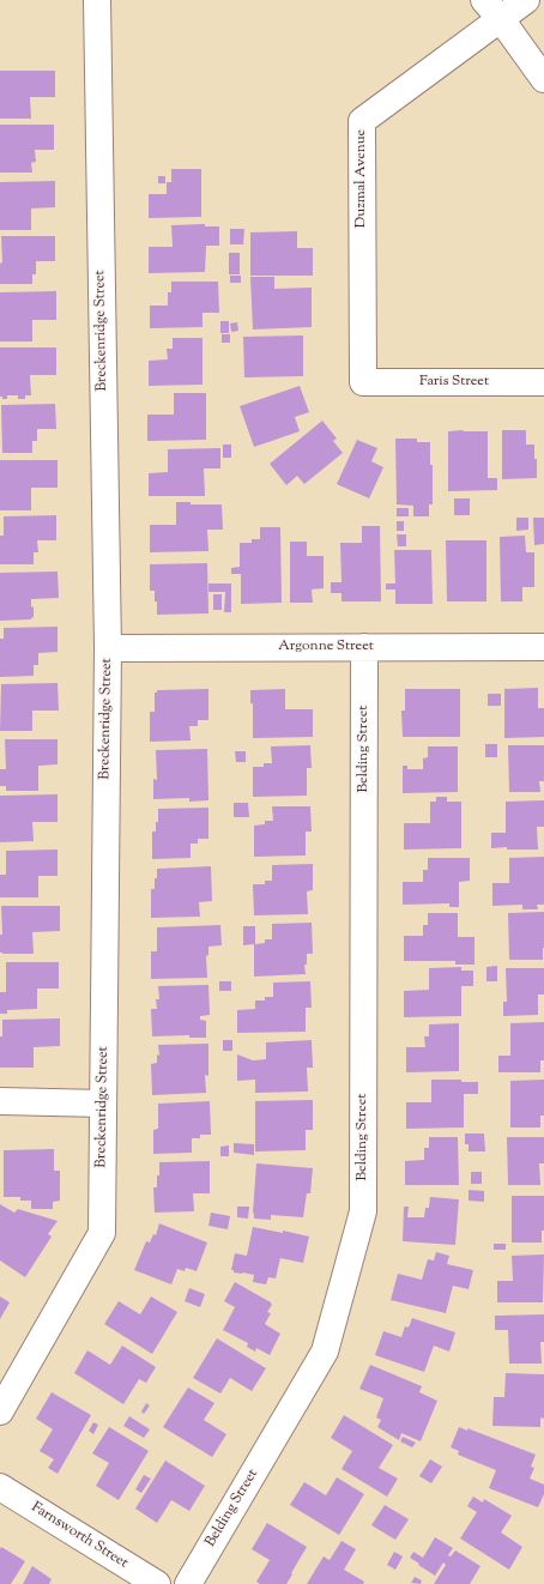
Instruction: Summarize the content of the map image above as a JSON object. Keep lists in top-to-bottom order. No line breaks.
{"streets":{"street":["Duzmal Avenue","Breckenridge Street","Faris Street","Argonne Street","Belding Street","Farnsworth Street"]},"crossings":[["Duzmal Avenue","Faris Street"],["Breckenridge Street","Argonne Street"],["Argonne Street","Belding Street"]]}
